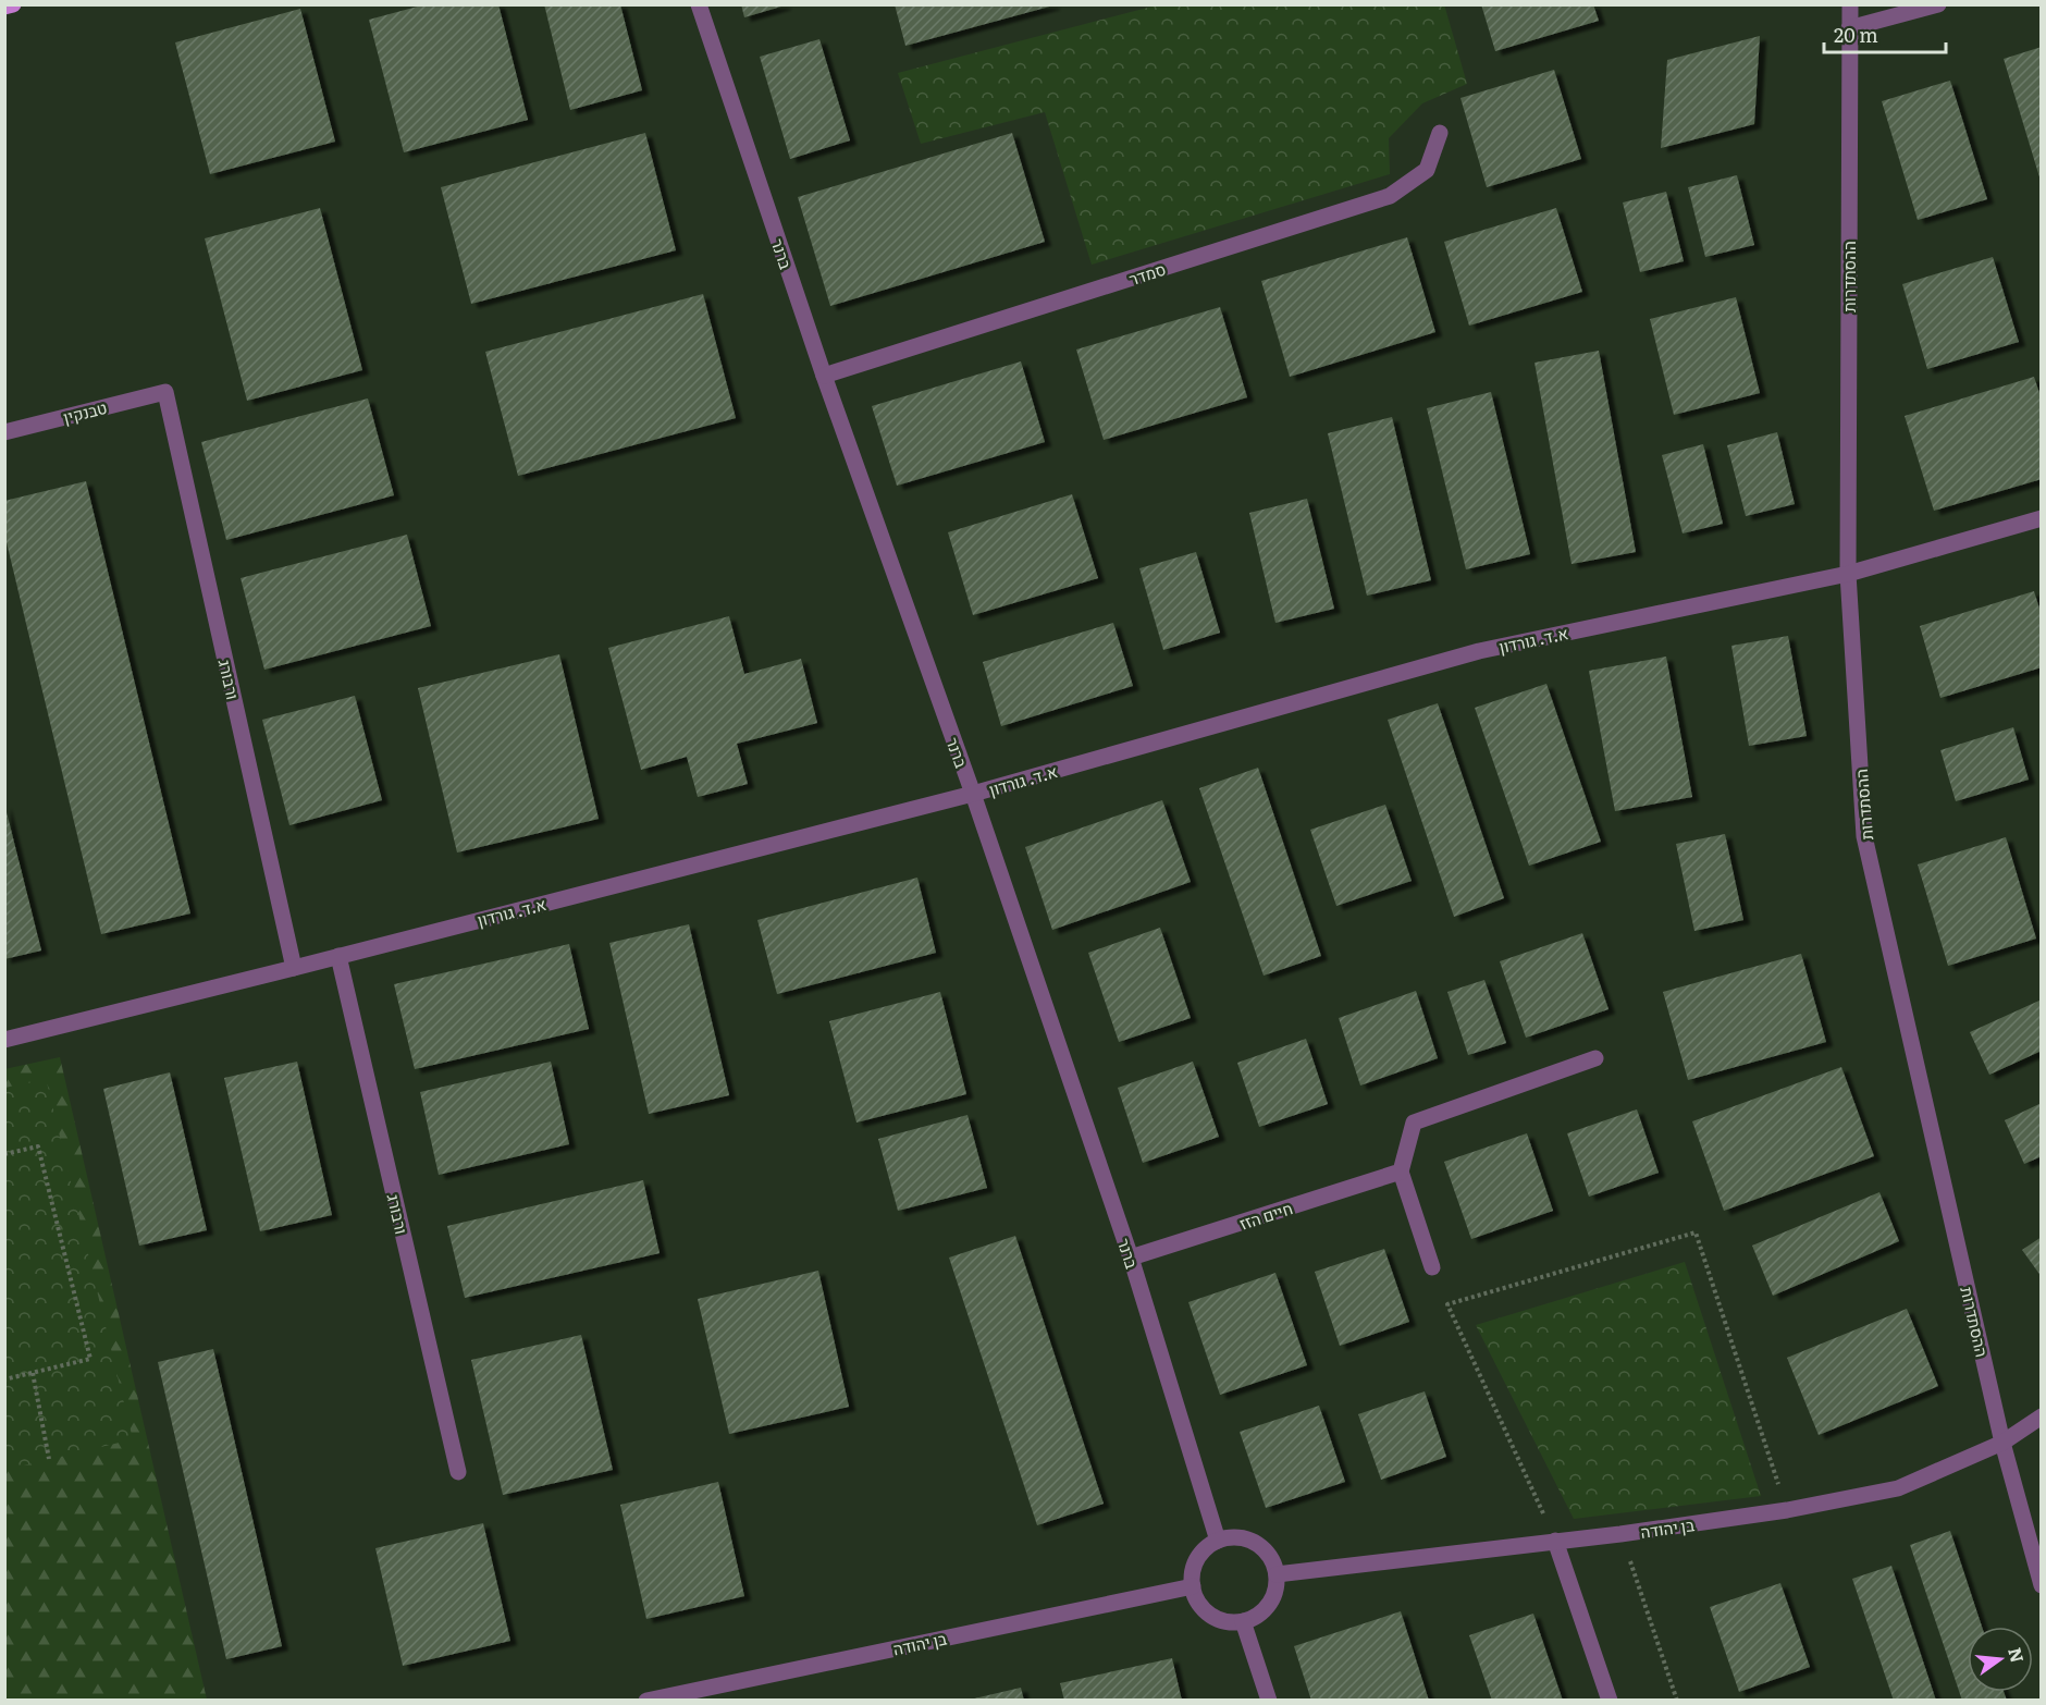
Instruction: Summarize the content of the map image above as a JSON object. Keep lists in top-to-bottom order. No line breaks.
{"streets":{"street":["ברנר","סמדר","ההסתדרות","טבנקין","א.ד. גורדון","ורבורג","חיים הזז","בן יהודה"]},"crossings":[["ברנר","סמדר"],["ברנר","א.ד. גורדון"],["ברנר","חיים הזז"],["ברנר","בן יהודה"],["ההסתדרות","א.ד. גורדון"],["ההסתדרות","בן יהודה"],["טבנקין","ורבורג"],["א.ד. גורדון","ורבורג"]],"scale_bar":"20 m","north":"right"}
